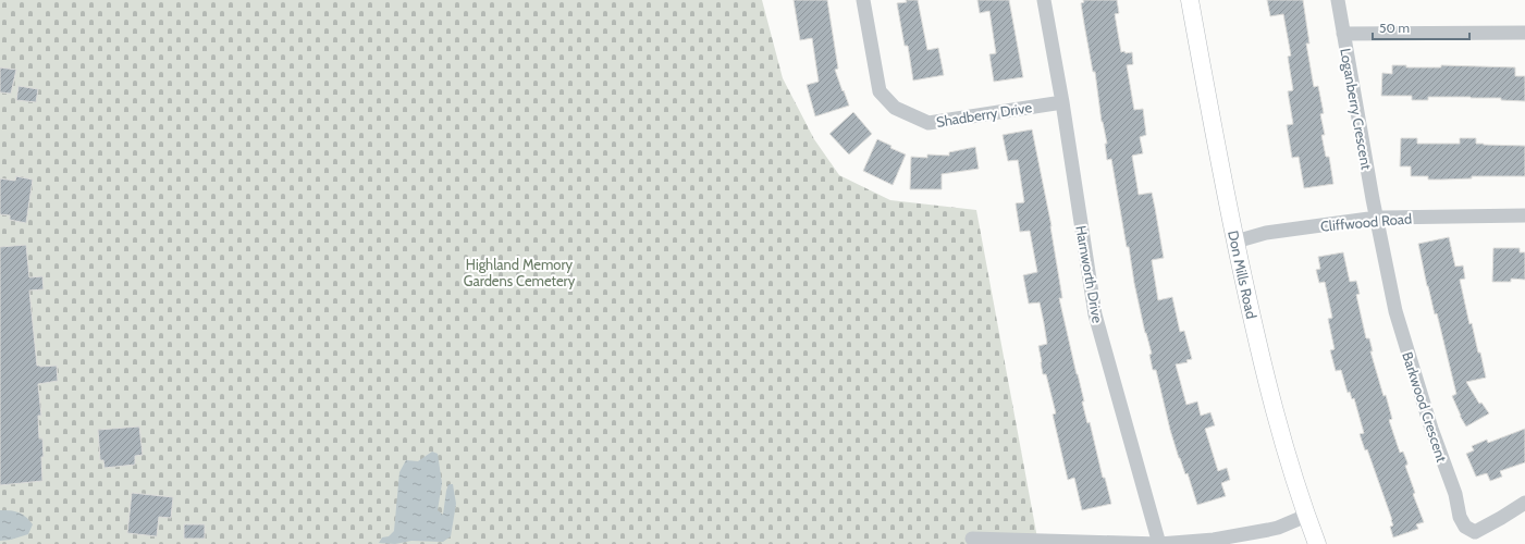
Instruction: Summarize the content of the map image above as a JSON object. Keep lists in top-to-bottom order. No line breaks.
{"streets":{"main road":["Don Mills Road"],"street":["Loganberry Crescent","Shadberry Drive","Cliffwood Road","Harnworth Drive","Barkwood Crescent"]},"crossings":[["Loganberry Crescent","Cliffwood Road"],["Loganberry Crescent","Barkwood Crescent"],["Shadberry Drive","Harnworth Drive"],["Cliffwood Road","Don Mills Road"],["Cliffwood Road","Barkwood Crescent"]],"parks":["Highland Memory Gardens Cemetery"],"scale_bar":"50 m"}
